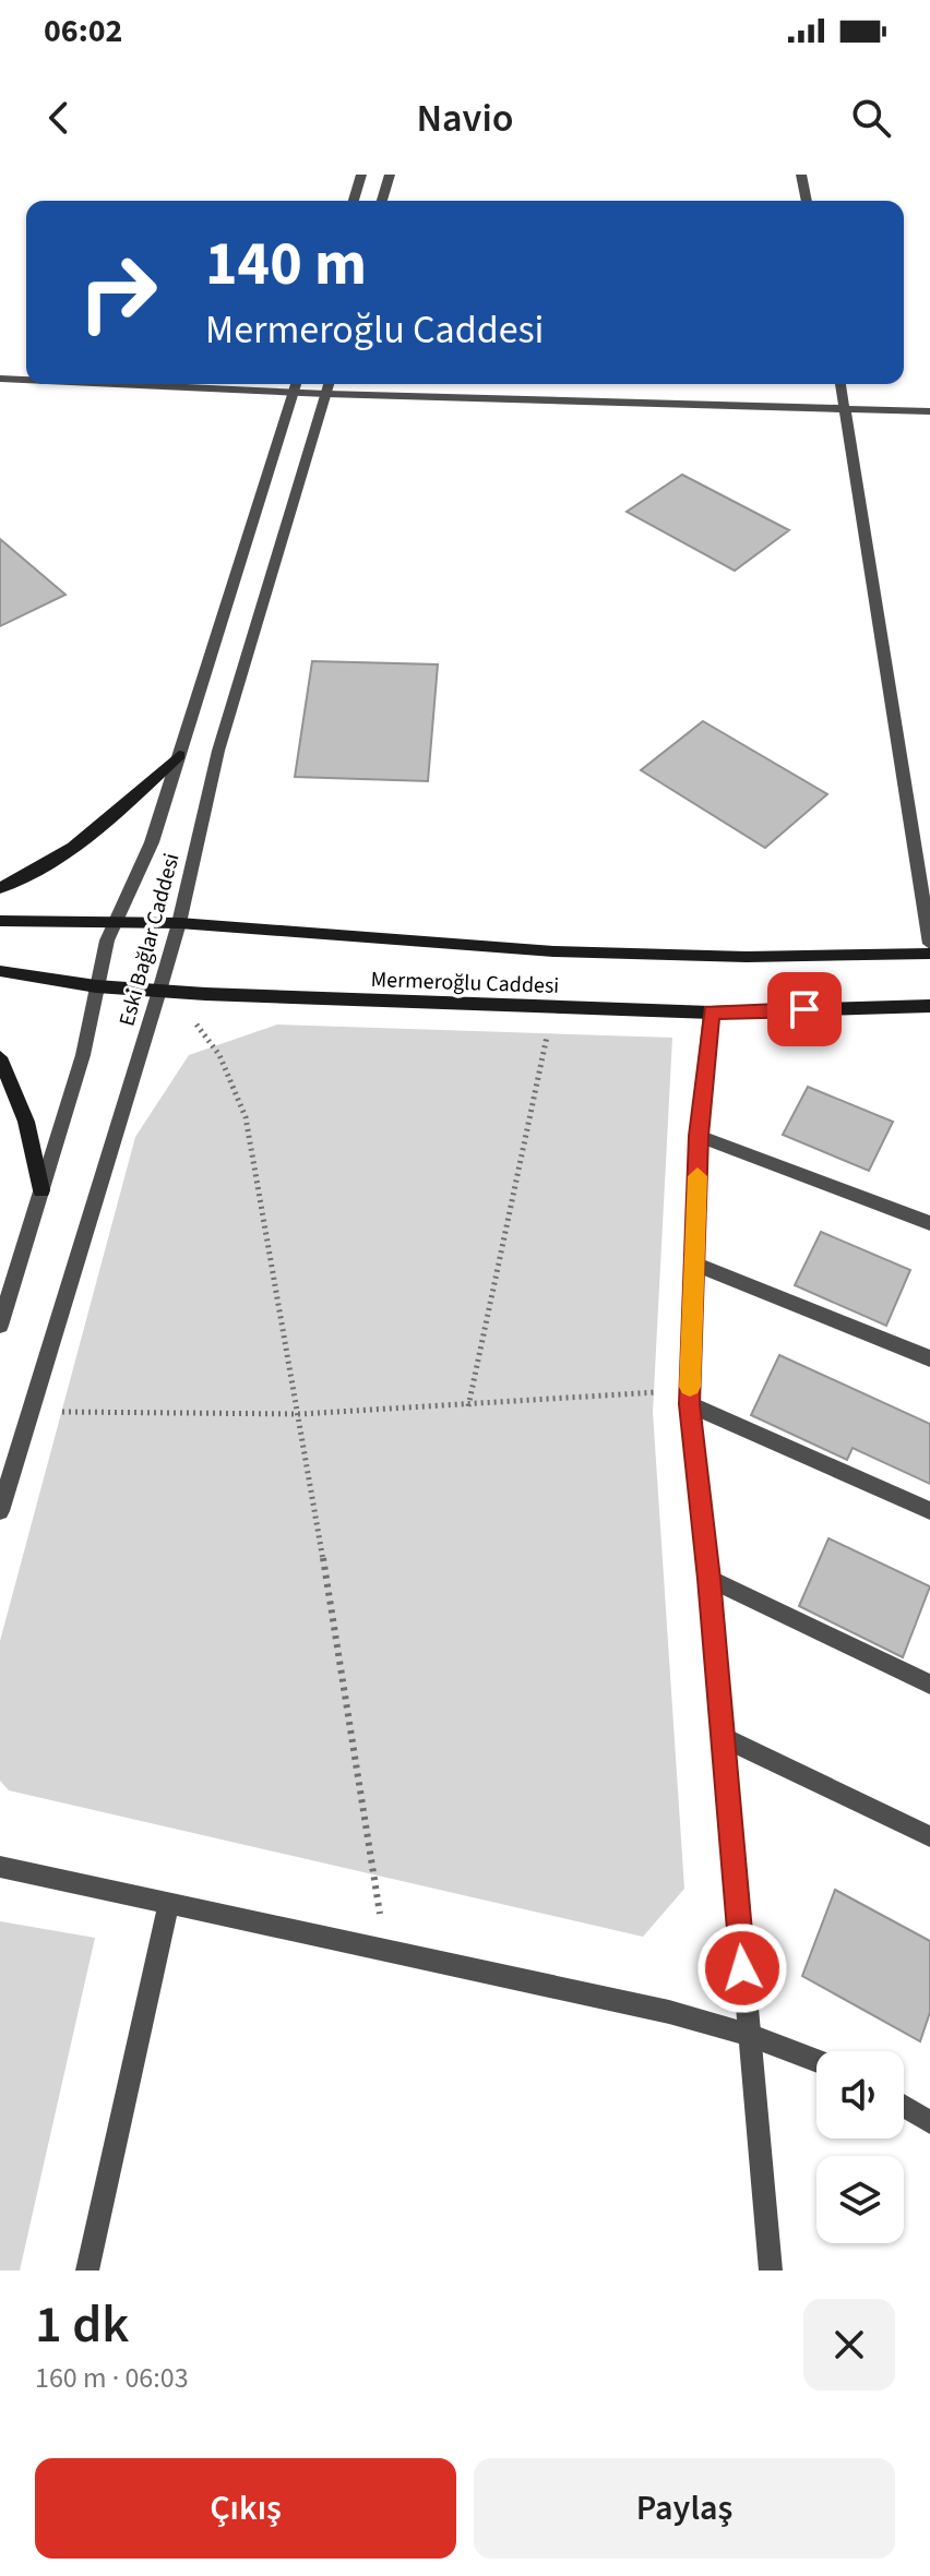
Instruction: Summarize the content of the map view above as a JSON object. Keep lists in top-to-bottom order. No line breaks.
{"streets":{"main road":["Mermeroğlu Caddesi"],"street":["Eski Bağlar Caddesi"]},"crossings":[["Eski Bağlar Caddesi","Mermeroğlu Caddesi"]],"page":{"status":"06:02","header":"Navio","turn":["140 m","Mermeroğlu Caddesi"],"heading":["1 dk","160 m · 06:03"],"buttons":["Çıkış","Paylaş"]}}
